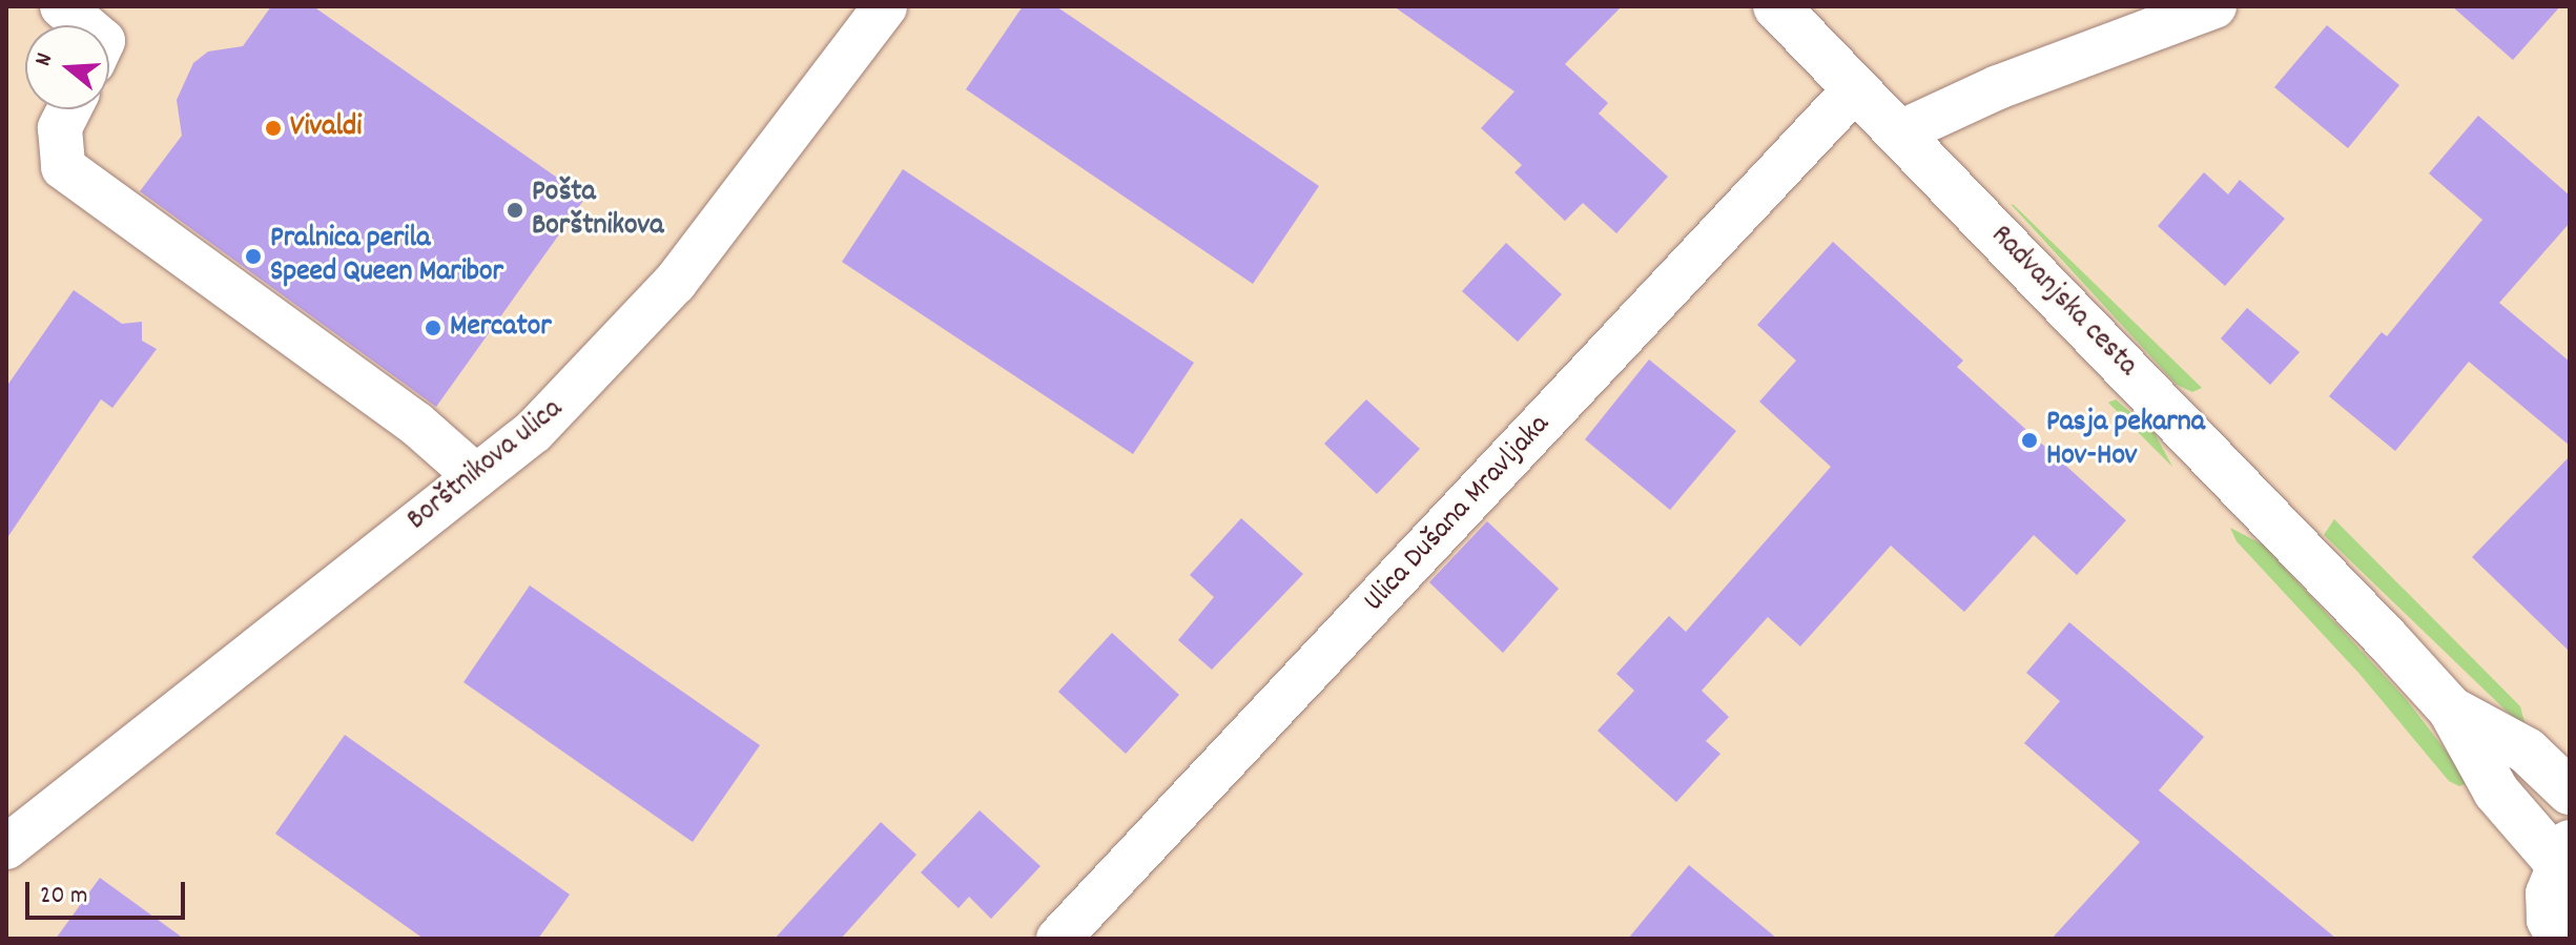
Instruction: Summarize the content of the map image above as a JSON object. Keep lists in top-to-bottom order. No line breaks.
{"streets":{"street":["Radvanjska cesta","Borštnikova ulica","Ulica Dušana Mravljaka"]},"crossings":[["Radvanjska cesta","Ulica Dušana Mravljaka"]],"places":["Vivaldi","Pošta Borštnikova","Pralnica perila Speed Queen Maribor","Mercator","Pasja pekarna Hov-Hov"],"scale_bar":"20 m","north":"left"}
